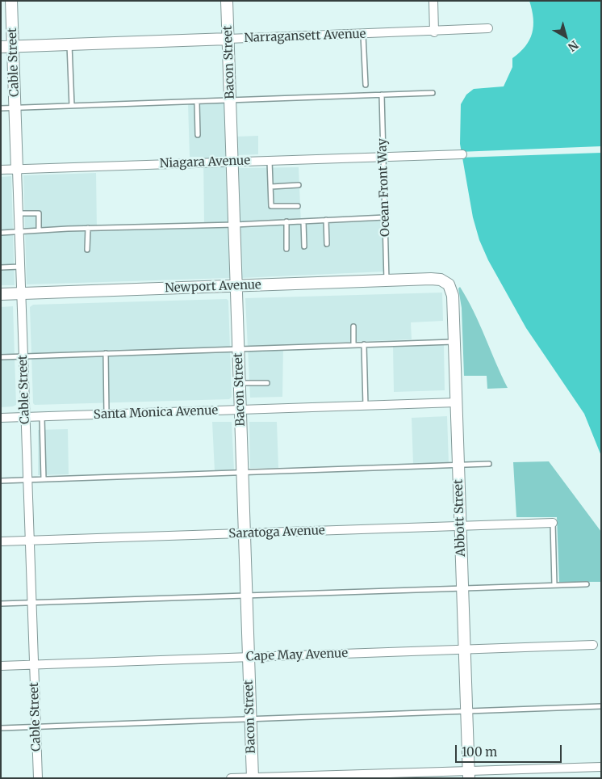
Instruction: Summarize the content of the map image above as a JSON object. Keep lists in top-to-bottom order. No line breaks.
{"streets":{"street":["Narragansett Avenue","Cable Street","Bacon Street","Niagara Avenue","Newport Avenue","Santa Monica Avenue","Abbott Street","Saratoga Avenue","Cape May Avenue"],"lane":["Ocean Front Way"]},"crossings":[["Narragansett Avenue","Cable Street"],["Narragansett Avenue","Bacon Street"],["Cable Street","Niagara Avenue"],["Cable Street","Newport Avenue"],["Cable Street","Santa Monica Avenue"],["Cable Street","Saratoga Avenue"],["Cable Street","Cape May Avenue"],["Bacon Street","Niagara Avenue"],["Bacon Street","Newport Avenue"],["Bacon Street","Santa Monica Avenue"],["Bacon Street","Saratoga Avenue"],["Bacon Street","Cape May Avenue"],["Niagara Avenue","Ocean Front Way"],["Ocean Front Way","Newport Avenue"],["Newport Avenue","Abbott Street"],["Santa Monica Avenue","Abbott Street"],["Abbott Street","Saratoga Avenue"],["Abbott Street","Cape May Avenue"]],"scale_bar":"100 m","north":"bottom right"}
